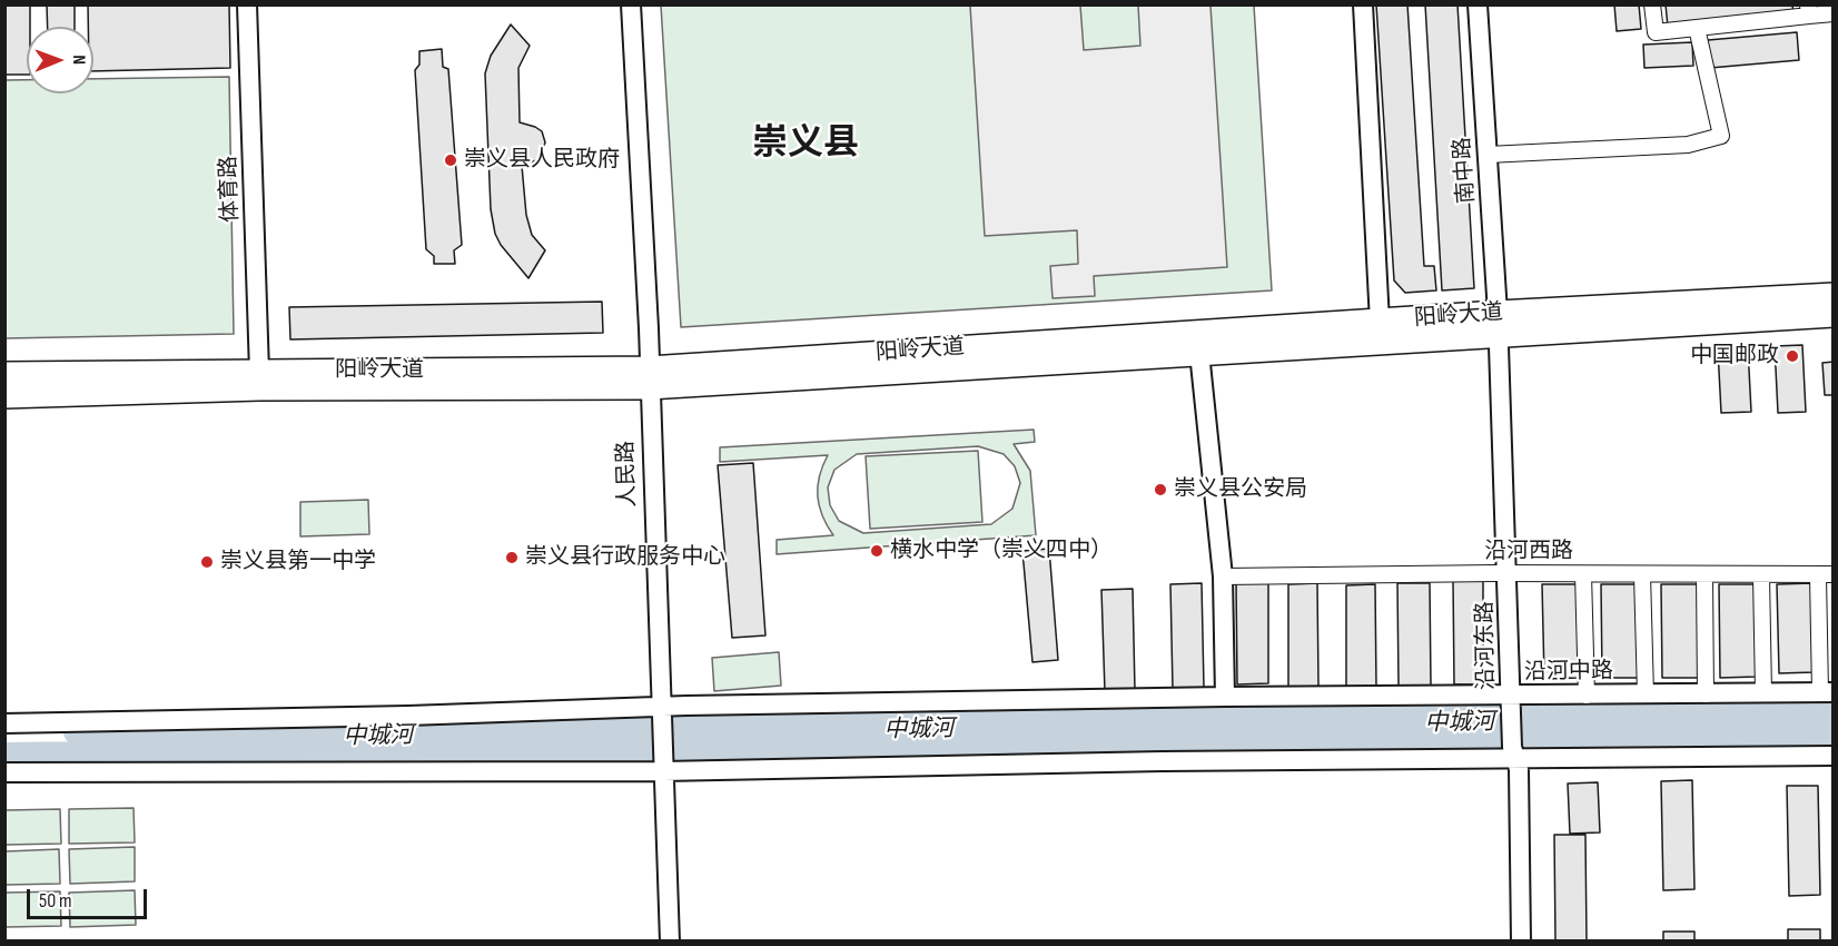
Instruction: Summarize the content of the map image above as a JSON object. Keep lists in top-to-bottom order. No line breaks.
{"streets":{"main road":["阳岭大道"],"street":["南中路","体育路","人民路","沿河西路","沿河东路","沿河中路"]},"crossings":[["南中路","阳岭大道"],["南中路","沿河东路"],["体育路","阳岭大道"],["阳岭大道","人民路"],["阳岭大道","沿河东路"],["人民路","沿河中路"],["沿河西路","沿河东路"],["沿河东路","沿河中路"]],"districts":["崇义县"],"water":["中城河"],"places":["崇义县人民政府","中国邮政","崇义县公安局","横水中学（崇义四中）","崇义县行政服务中心","崇义县第一中学"],"scale_bar":"50 m","north":"right"}
